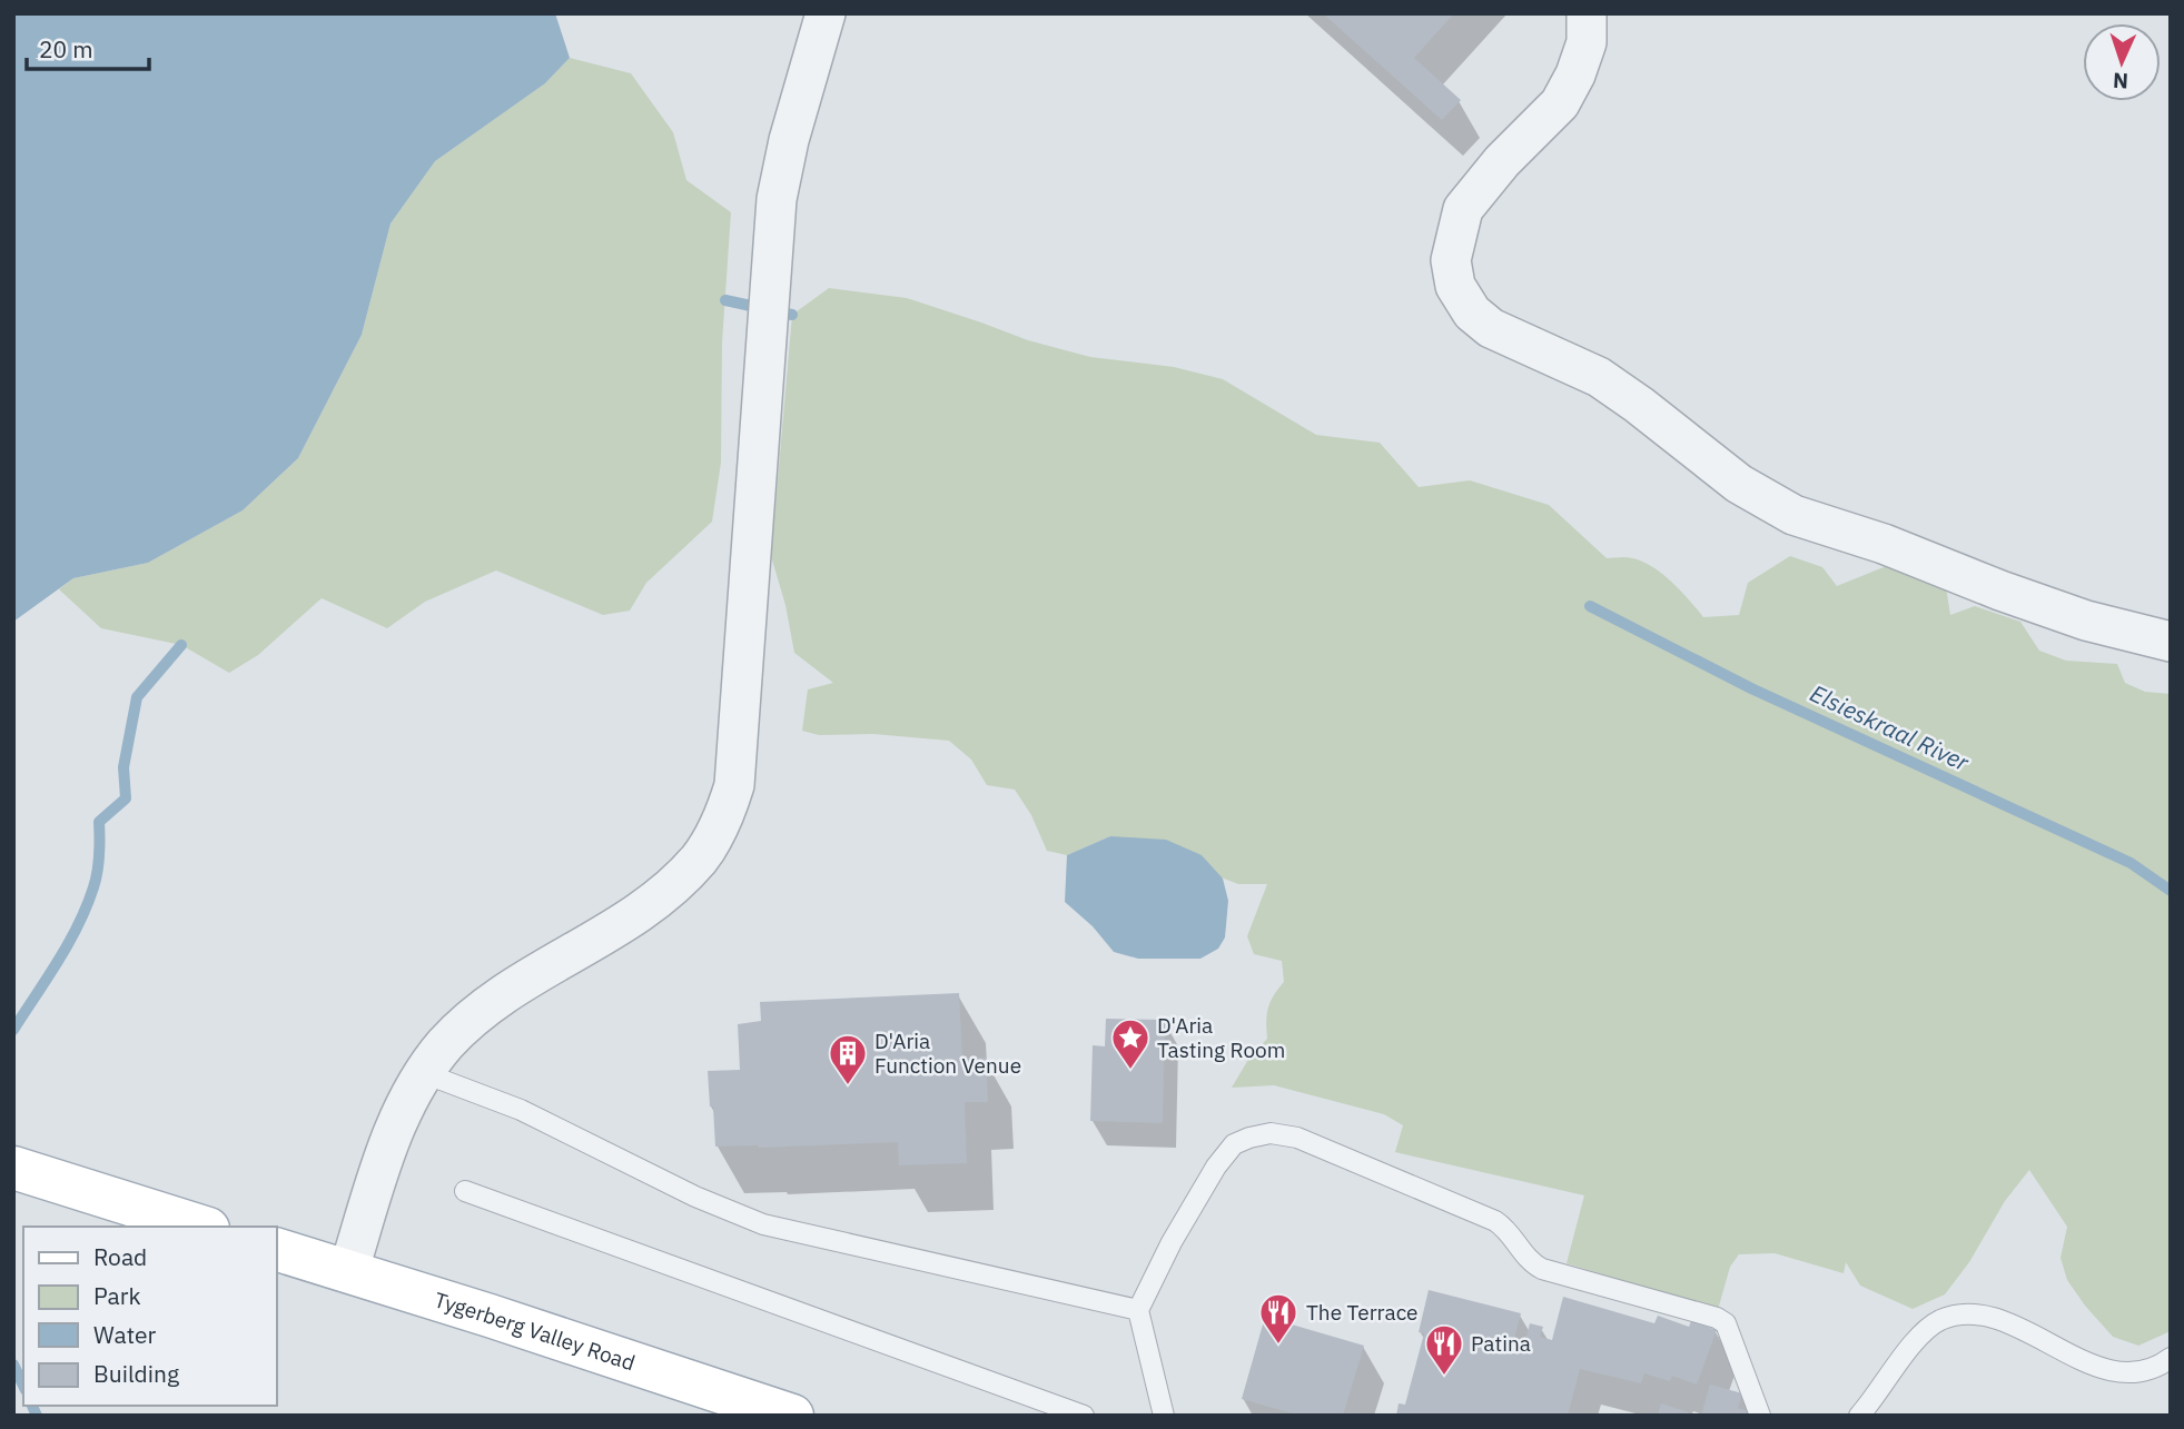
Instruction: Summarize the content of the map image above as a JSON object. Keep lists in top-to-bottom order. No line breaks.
{"streets":{"main road":["Tygerberg Valley Road"]},"water":["Elsieskraal River"],"places":{"place":["D'Aria Tasting Room"],"building":["D'Aria Function Venue"],"restaurant":["The Terrace","Patina"]},"legend":["Road","Park","Water","Building"],"scale_bar":"20 m","north":"bottom"}
